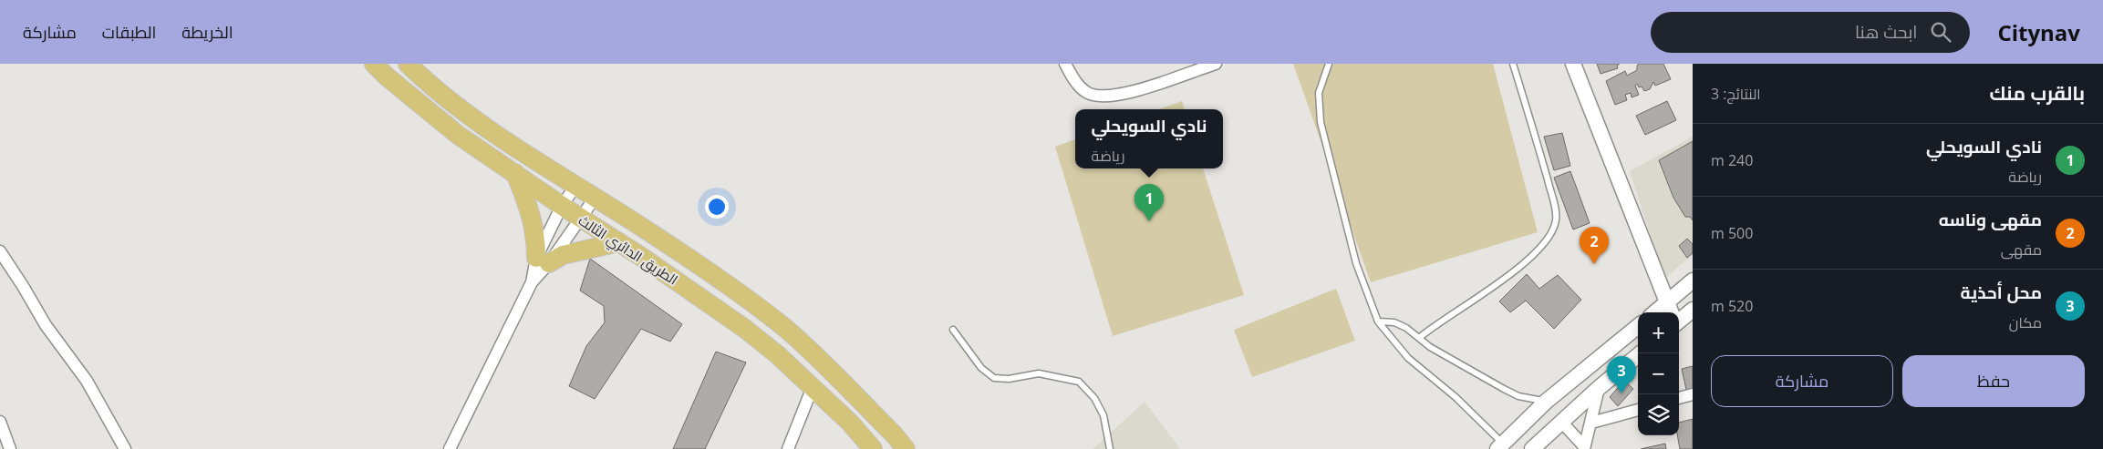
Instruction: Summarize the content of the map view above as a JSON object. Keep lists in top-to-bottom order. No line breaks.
{"streets":{"main road":["الطريق الدائري الثالث"]},"page":{"header":"Citynav","search":"ابحث هنا","nav":["الخريطة","الطبقات","مشاركة"],"heading":["بالقرب منك","النتائج: 3"],"popup":["نادي السويحلي","رياضة"],"list":[{"mark":"1","name":"نادي السويحلي","note":"رياضة","value":"240 m"},{"mark":"2","name":"مقهى وناسه","note":"مقهى","value":"500 m"},{"mark":"3","name":"محل أحذية","note":"مكان","value":"520 m"}],"pins":["1","2","3"],"map_buttons":["+","−"],"buttons":["حفظ","مشاركة"]}}
